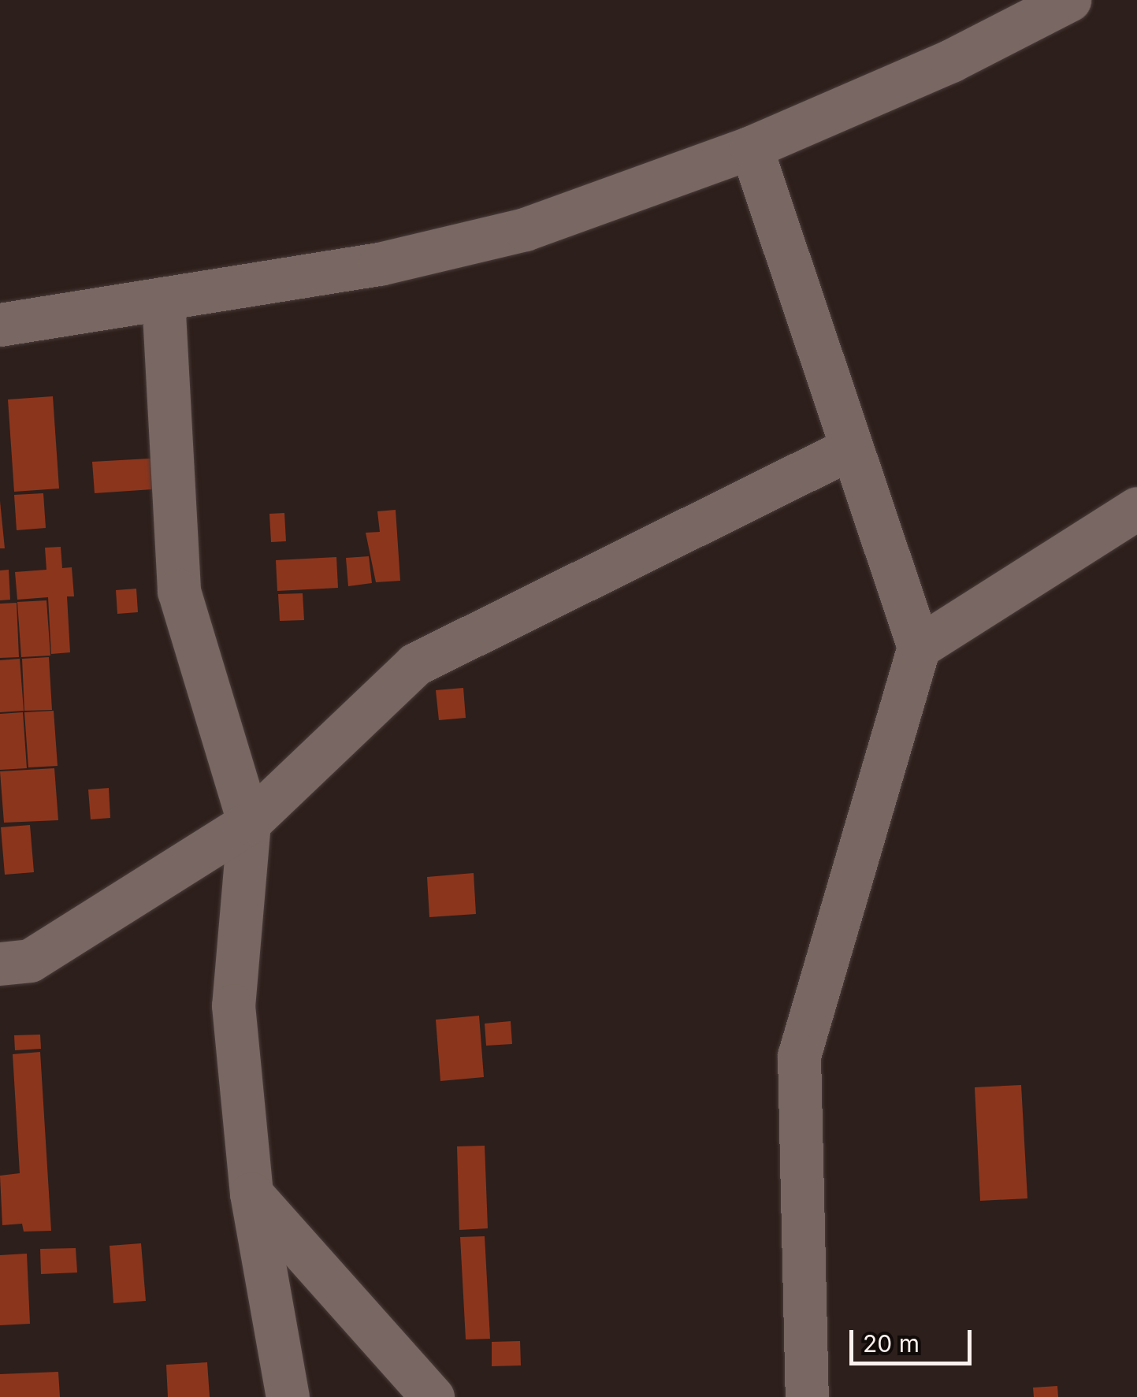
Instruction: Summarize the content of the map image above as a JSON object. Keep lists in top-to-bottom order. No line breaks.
{"scale_bar":"20 m"}
